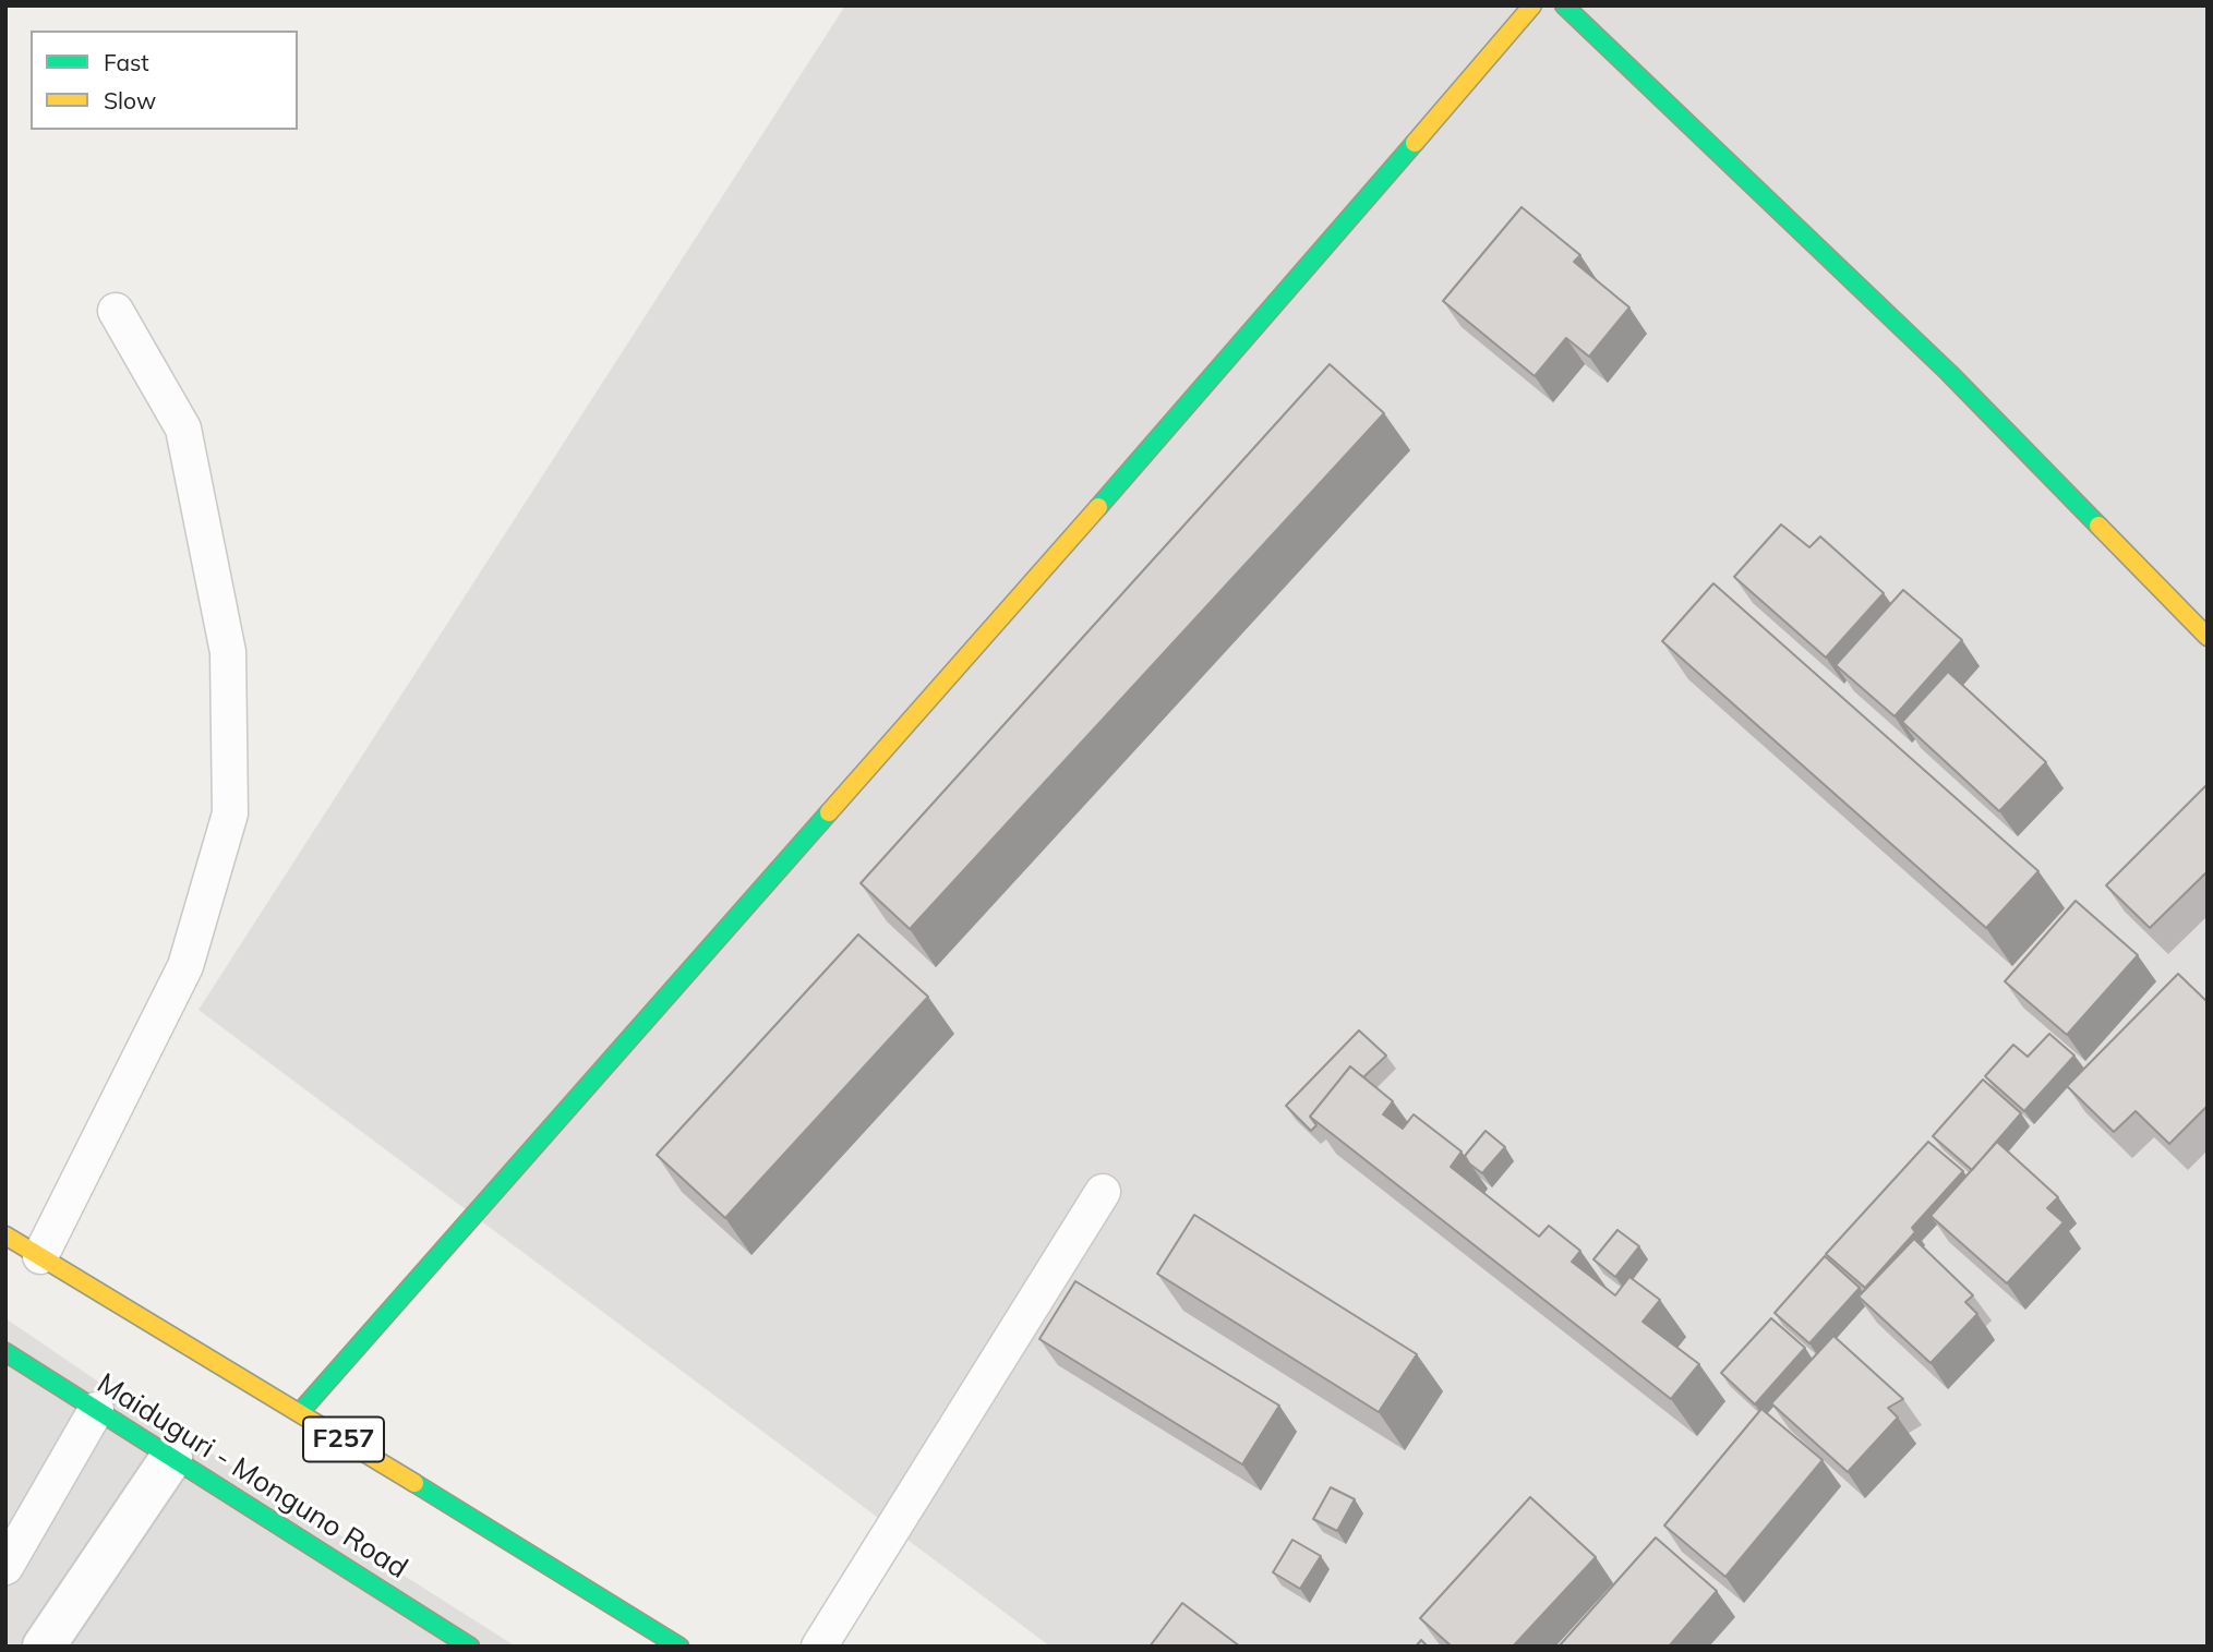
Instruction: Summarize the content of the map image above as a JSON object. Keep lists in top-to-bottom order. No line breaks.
{"streets":{"street":["F257","Maiduguri - Monguno Road"]},"legend":["Fast","Slow"]}
